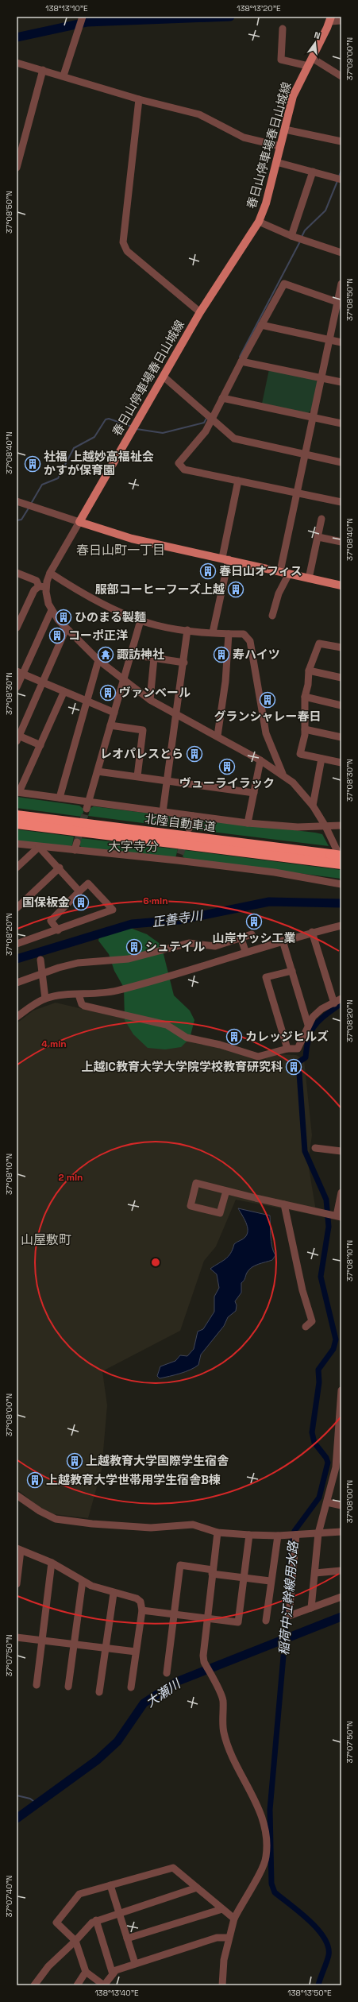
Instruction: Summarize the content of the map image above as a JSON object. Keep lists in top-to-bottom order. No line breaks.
{"streets":{"highway":["北陸自動車道"],"main road":["春日山停車場春日山城線"]},"districts":["春日山町一丁目","大字寺分","山屋敷町"],"water":["正善寺川","稲荷中江幹線用水路","大瀬川"],"places":{"building":["社福 上越妙高福祉会 かすが保育園","春日山オフィス","服部コーヒーフーズ上越","ひのまる製麺","コーポ正洋","寿ハイツ","ヴァンベール","グランシャレー春日","レオパレスとら","ヴューライラック","国保板金","山岸サッシ工業","シュテイル","カレッジヒルズ","上越IC教育大学大学院学校教育研究科","上越教育大学国際学生宿舎","上越教育大学世帯用学生宿舎B棟"],"temple":["諏訪神社"]},"north":"top","coordinates":["138°13'10\"E","138°13'20\"E","37°09'00\"N","37°08'50\"N","37°08'40\"N","37°08'30\"N","37°08'20\"N","37°08'10\"N","37°08'00\"N","37°07'50\"N","37°07'40\"N","138°13'40\"E","138°13'50\"E"],"rings":["6 min","4 min","2 min"]}
